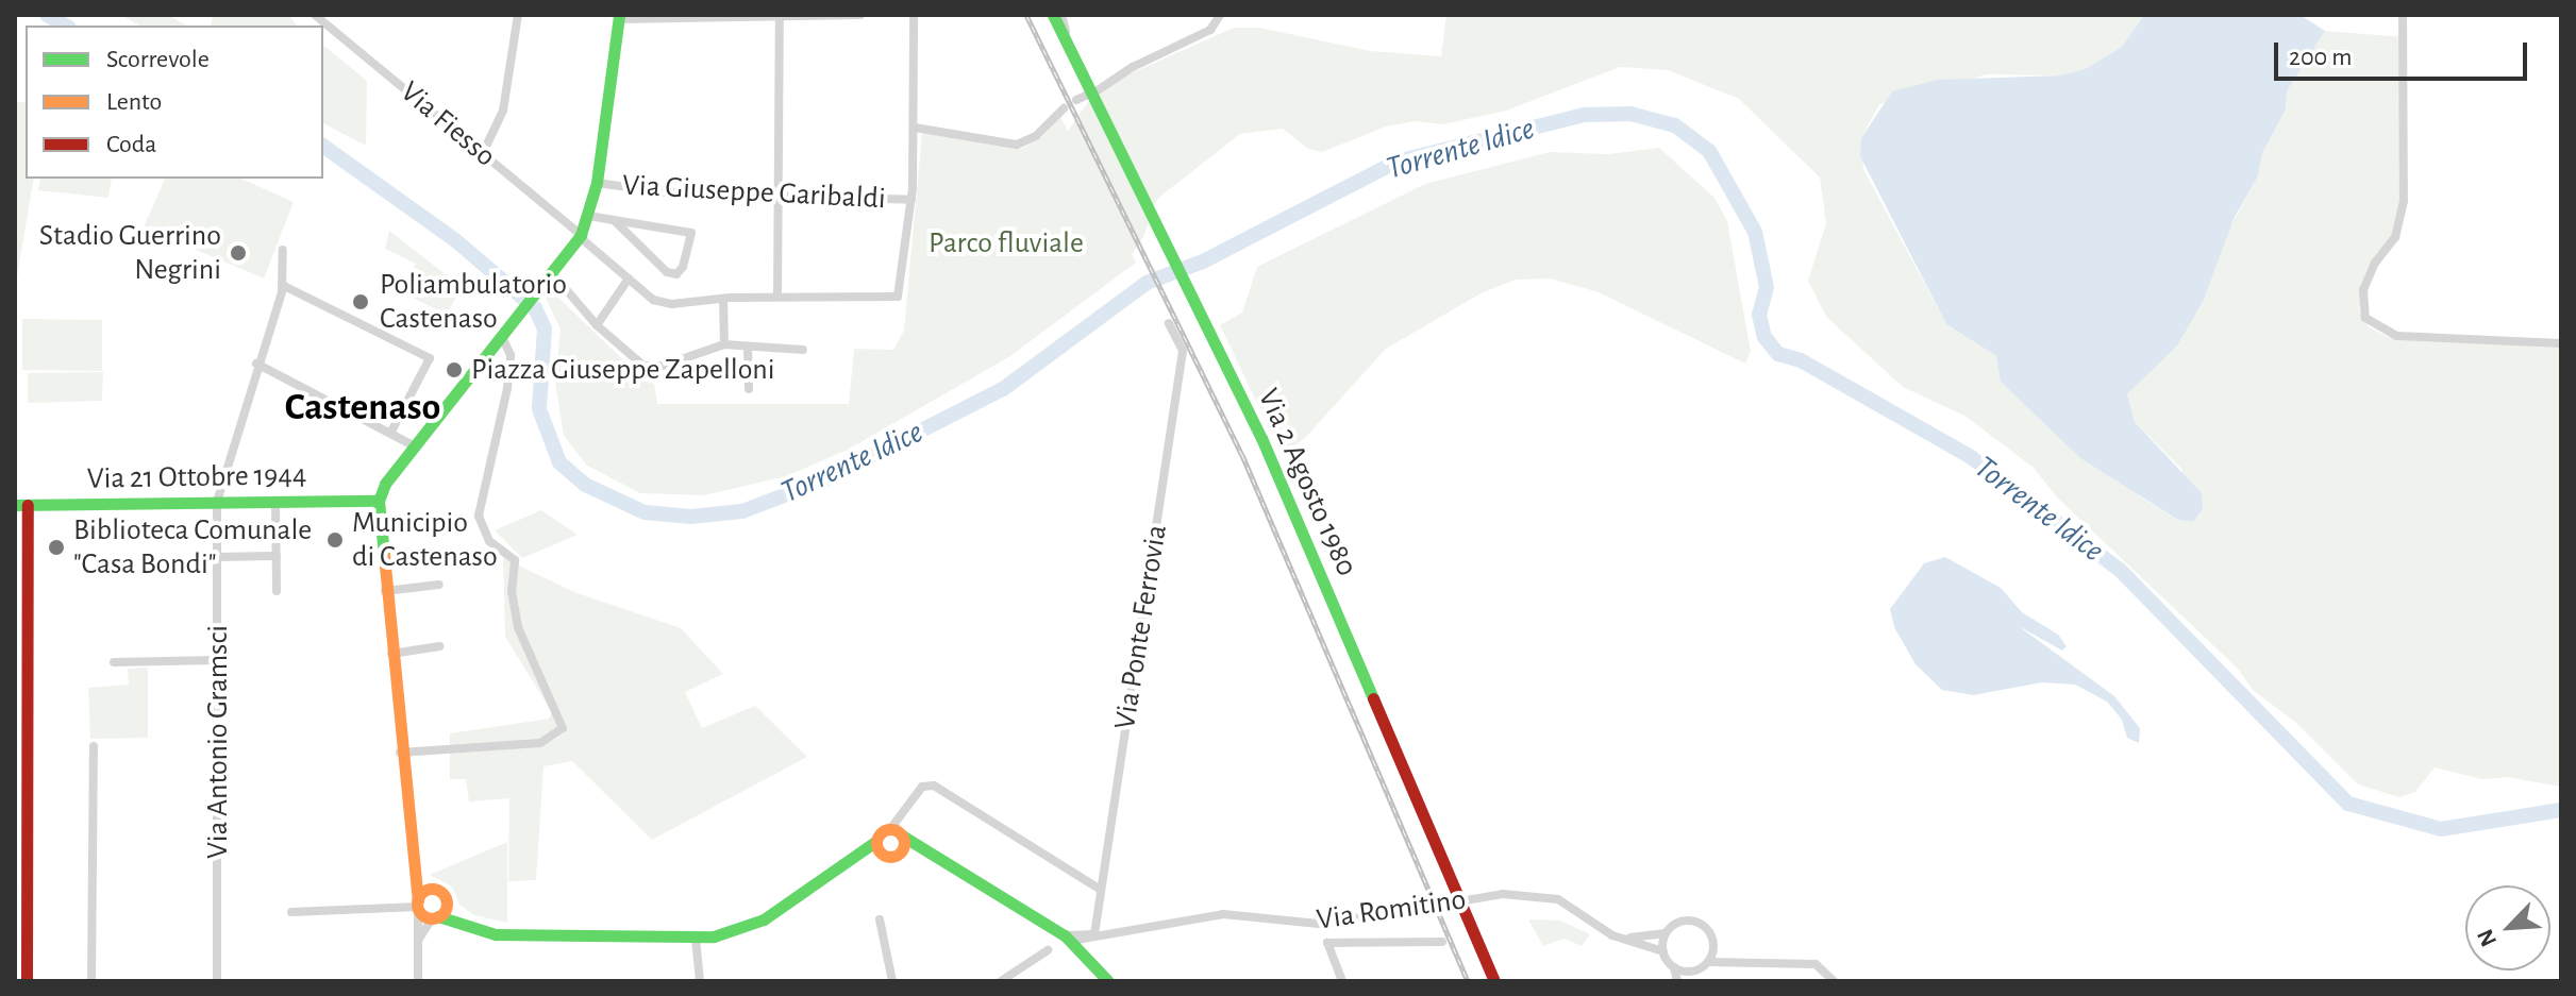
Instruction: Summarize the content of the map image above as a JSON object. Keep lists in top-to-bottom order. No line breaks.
{"streets":{"street":["Via Fiesso","Via Giuseppe Garibaldi","Via 21 Ottobre 1944","Via 2 Agosto 1980","Via Ponte Ferrovia","Via Antonio Gramsci","Via Romitino"]},"crossings":[["Via 21 Ottobre 1944","Via Antonio Gramsci"],["Via Ponte Ferrovia","Via Romitino"]],"districts":["Castenaso"],"water":["Torrente Idice"],"parks":["Parco fluviale"],"places":["Stadio Guerrino Negrini","Poliambulatorio Castenaso","Piazza Giuseppe Zapelloni","Municipio di Castenaso","Biblioteca Comunale \"Casa Bondi\""],"legend":["Scorrevole","Lento","Coda"],"scale_bar":"200 m","north":"bottom left"}
